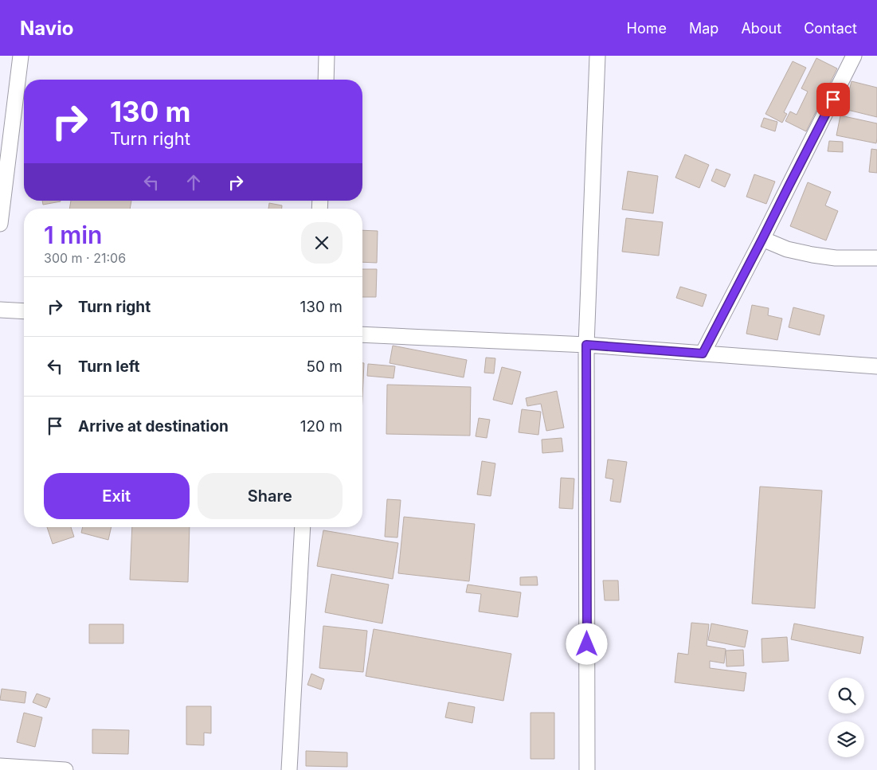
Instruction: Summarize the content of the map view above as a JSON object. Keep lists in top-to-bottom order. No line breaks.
{"page":{"header":"Navio","nav":["Home","Map","About","Contact"],"turn":["130 m","Turn right"],"heading":["1 min","300 m · 21:06"],"list":[{"name":"Turn right","value":"130 m"},{"name":"Turn left","value":"50 m"},{"name":"Arrive at destination","value":"120 m"}],"buttons":["Exit","Share"]}}
